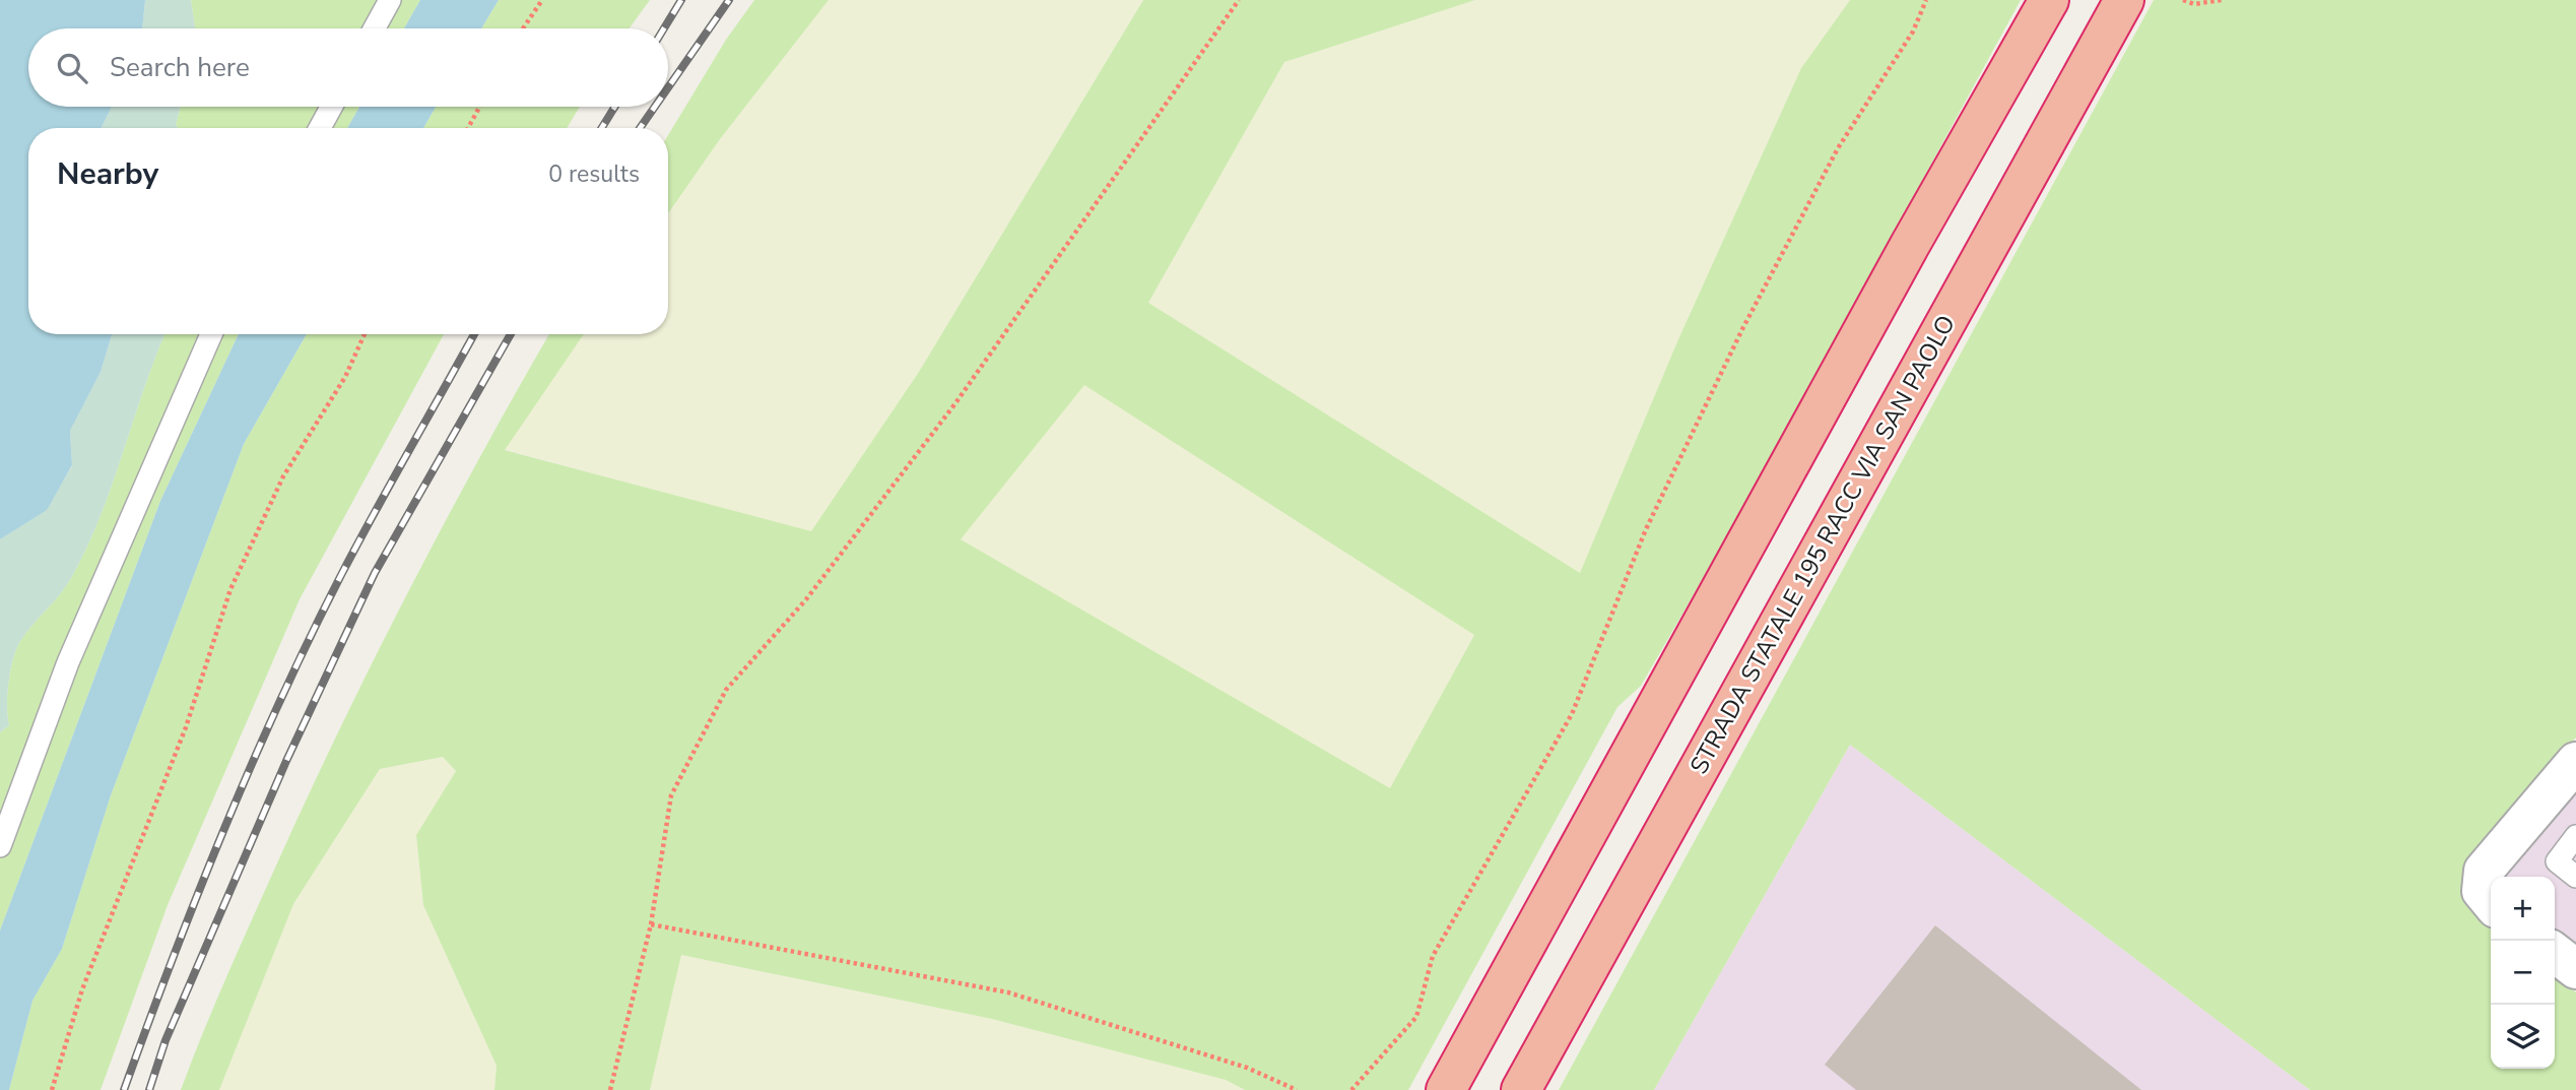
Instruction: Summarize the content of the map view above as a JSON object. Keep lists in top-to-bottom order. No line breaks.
{"streets":{"highway":["STRADA STATALE 195 RACC VIA SAN PAOLO"]},"page":{"search":"Search here","heading":["Nearby","0 results"],"map_buttons":["+","−"]}}
